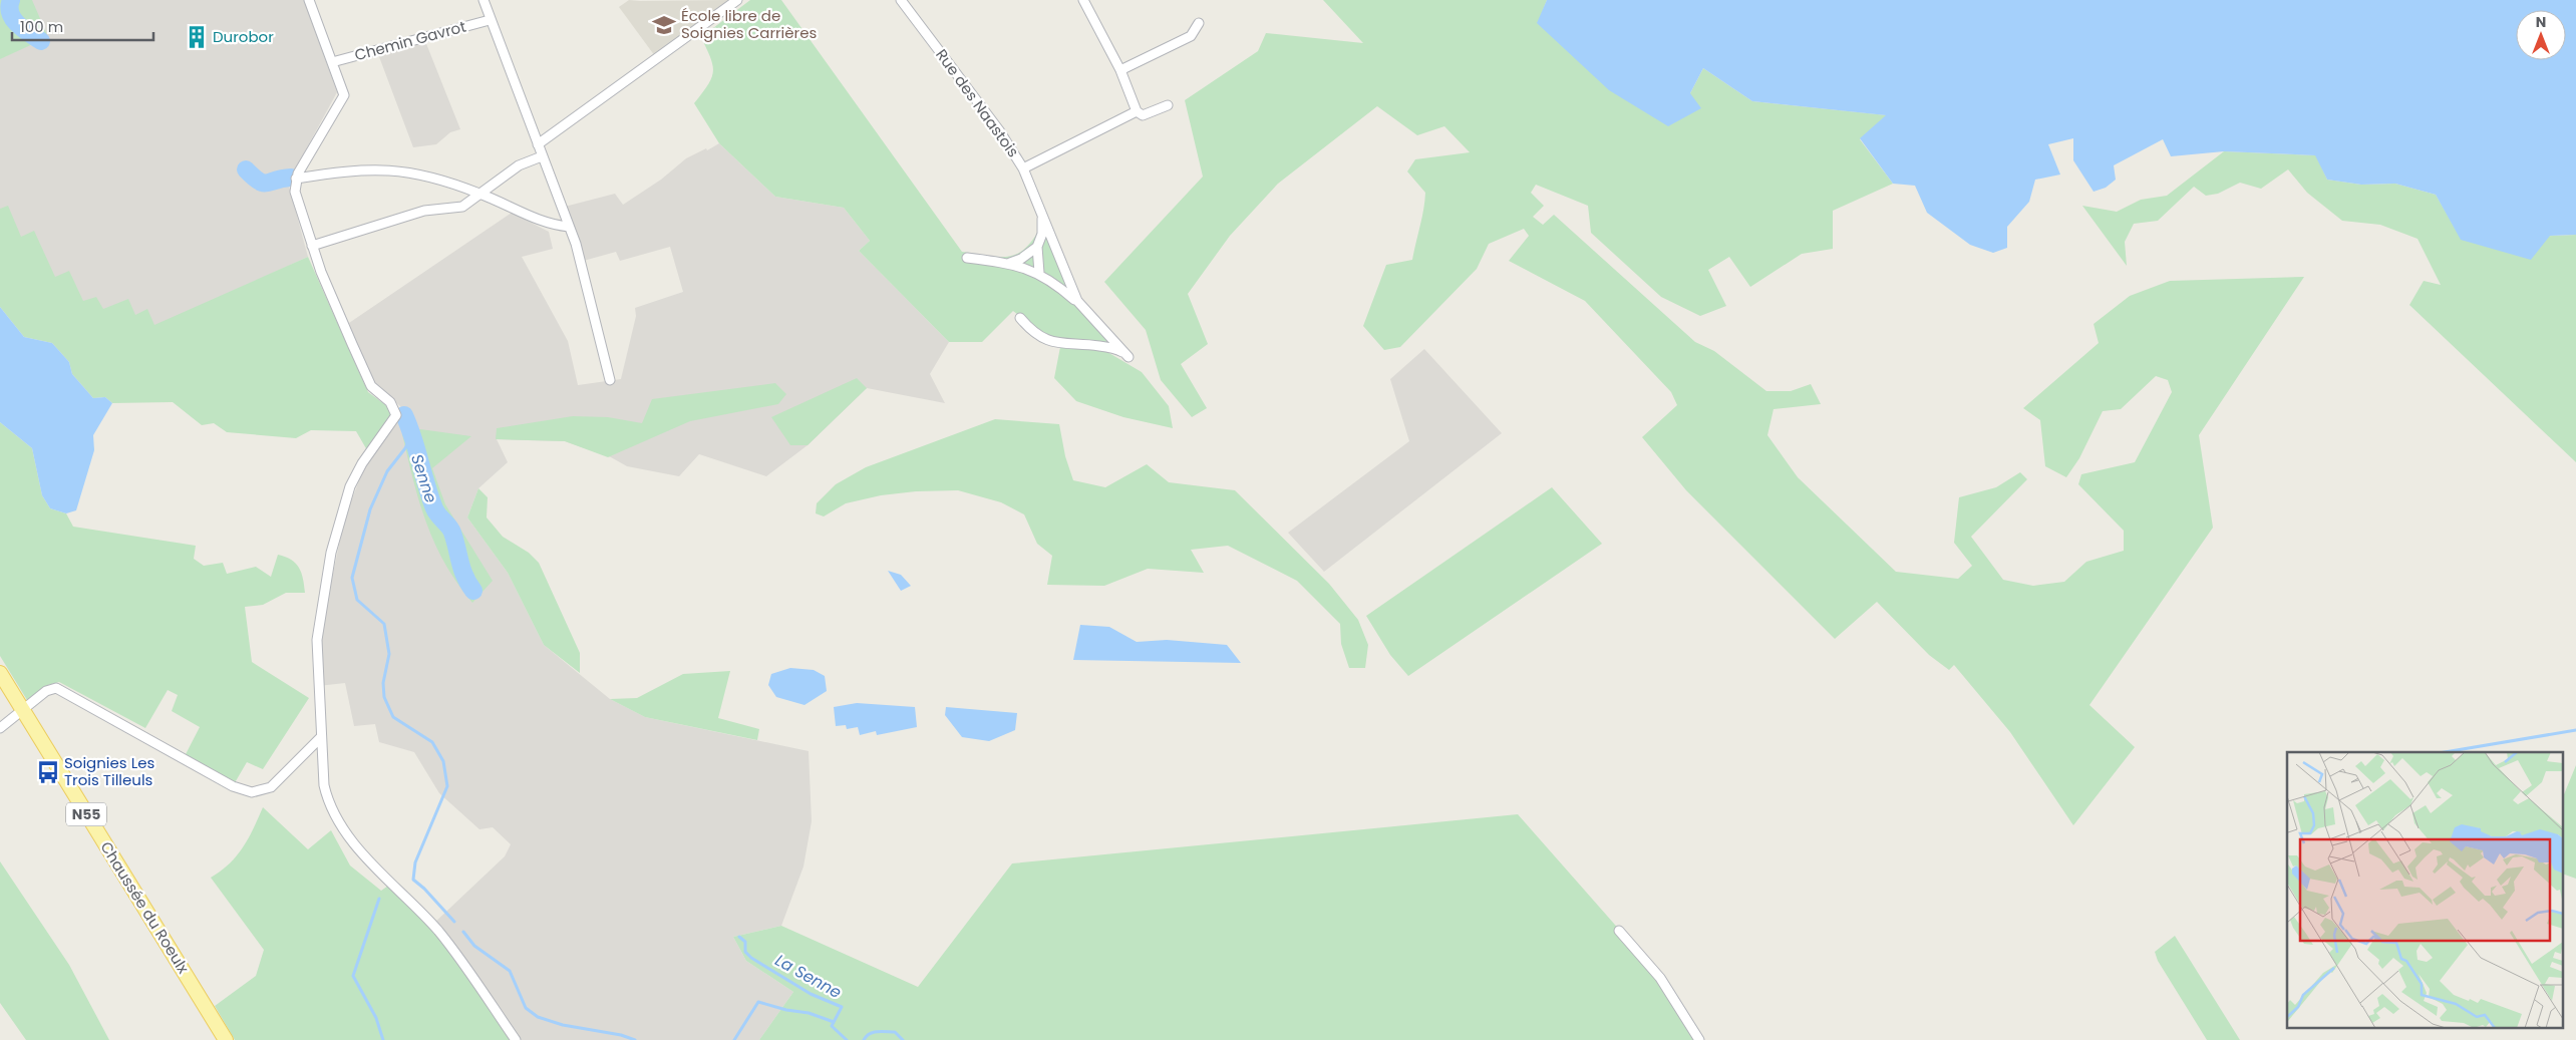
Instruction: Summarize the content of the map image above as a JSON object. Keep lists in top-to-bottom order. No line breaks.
{"streets":{"main road":["N55","Chaussée du Roeulx"],"street":["Chemin Gavrot","Rue des Naastois"]},"water":["Senne","La Senne"],"places":{"school or university":["École libre de Soignies Carrières"],"building":["Durobor"],"bus stop":["Soignies Les Trois Tilleuls"]},"scale_bar":"100 m","north":"top"}
